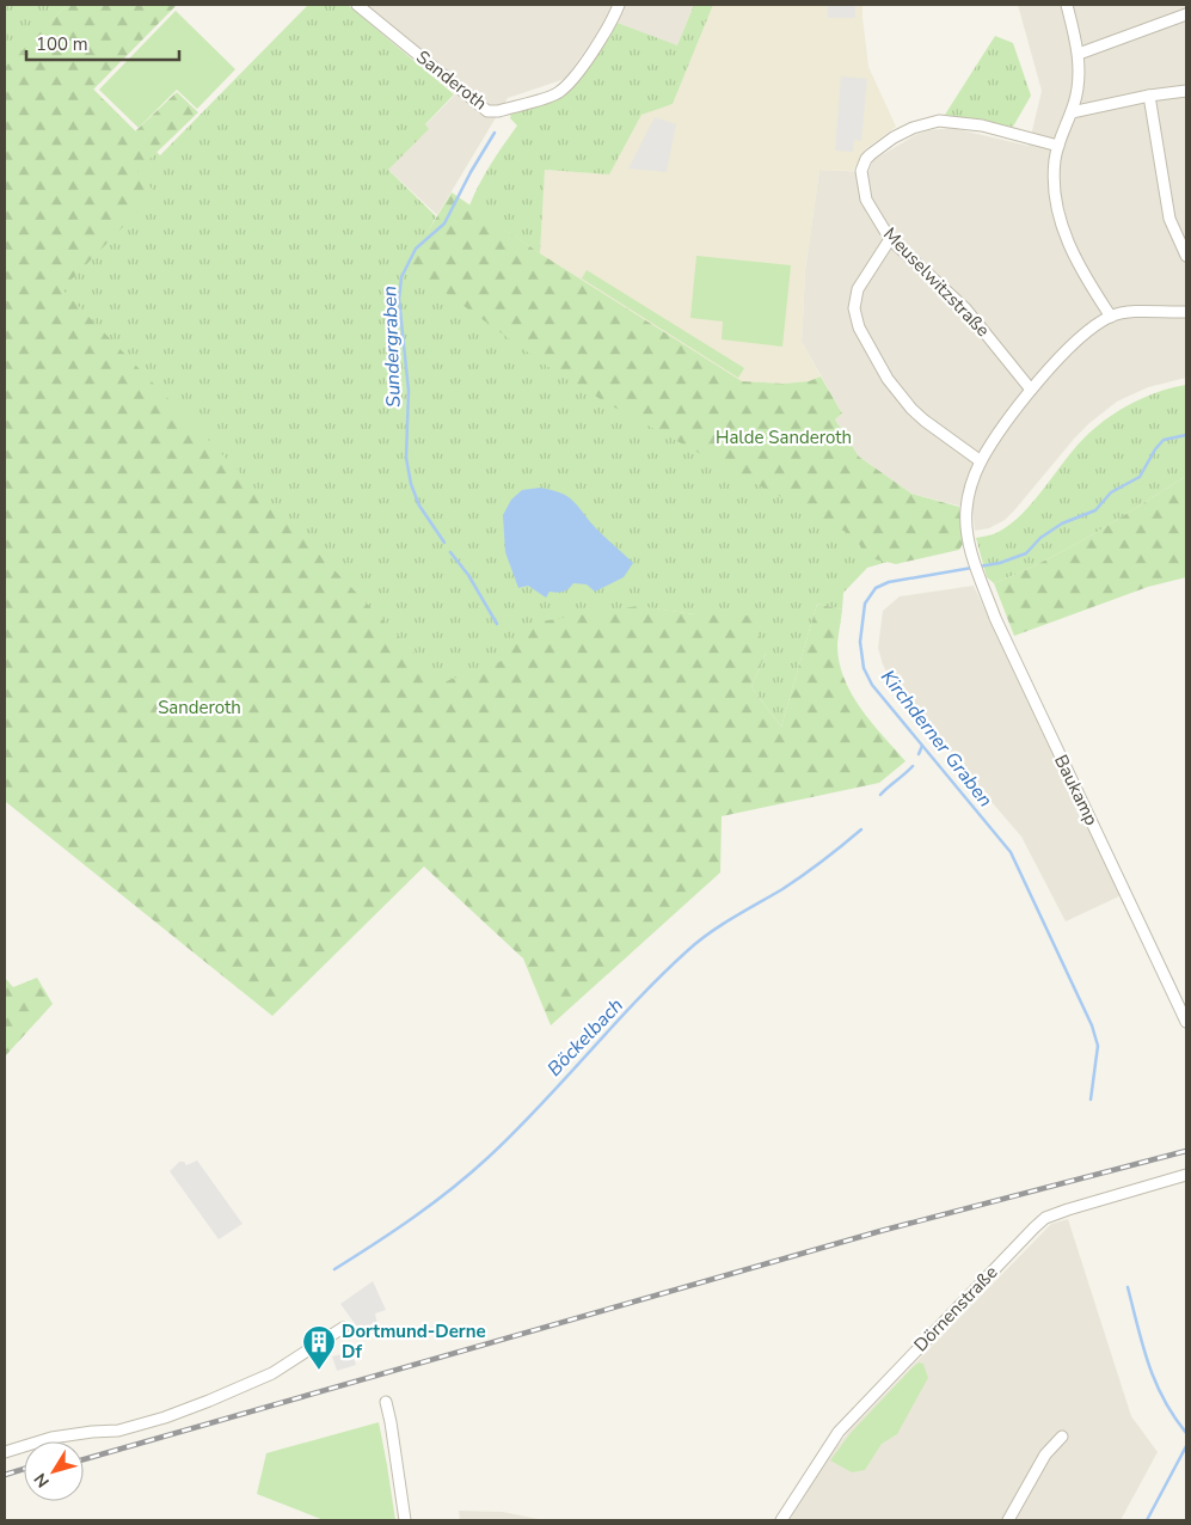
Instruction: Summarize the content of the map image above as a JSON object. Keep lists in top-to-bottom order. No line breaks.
{"streets":{"street":["Sanderoth","Meuselwitzstraße","Baukamp","Dörnenstraße"]},"crossings":[["Meuselwitzstraße","Baukamp"]],"water":["Sundergraben","Kirchderner Graben","Böckelbach"],"parks":["Halde Sanderoth","Sanderoth"],"places":{"building":["Dortmund-Derne Df"]},"scale_bar":"100 m","north":"bottom left"}
